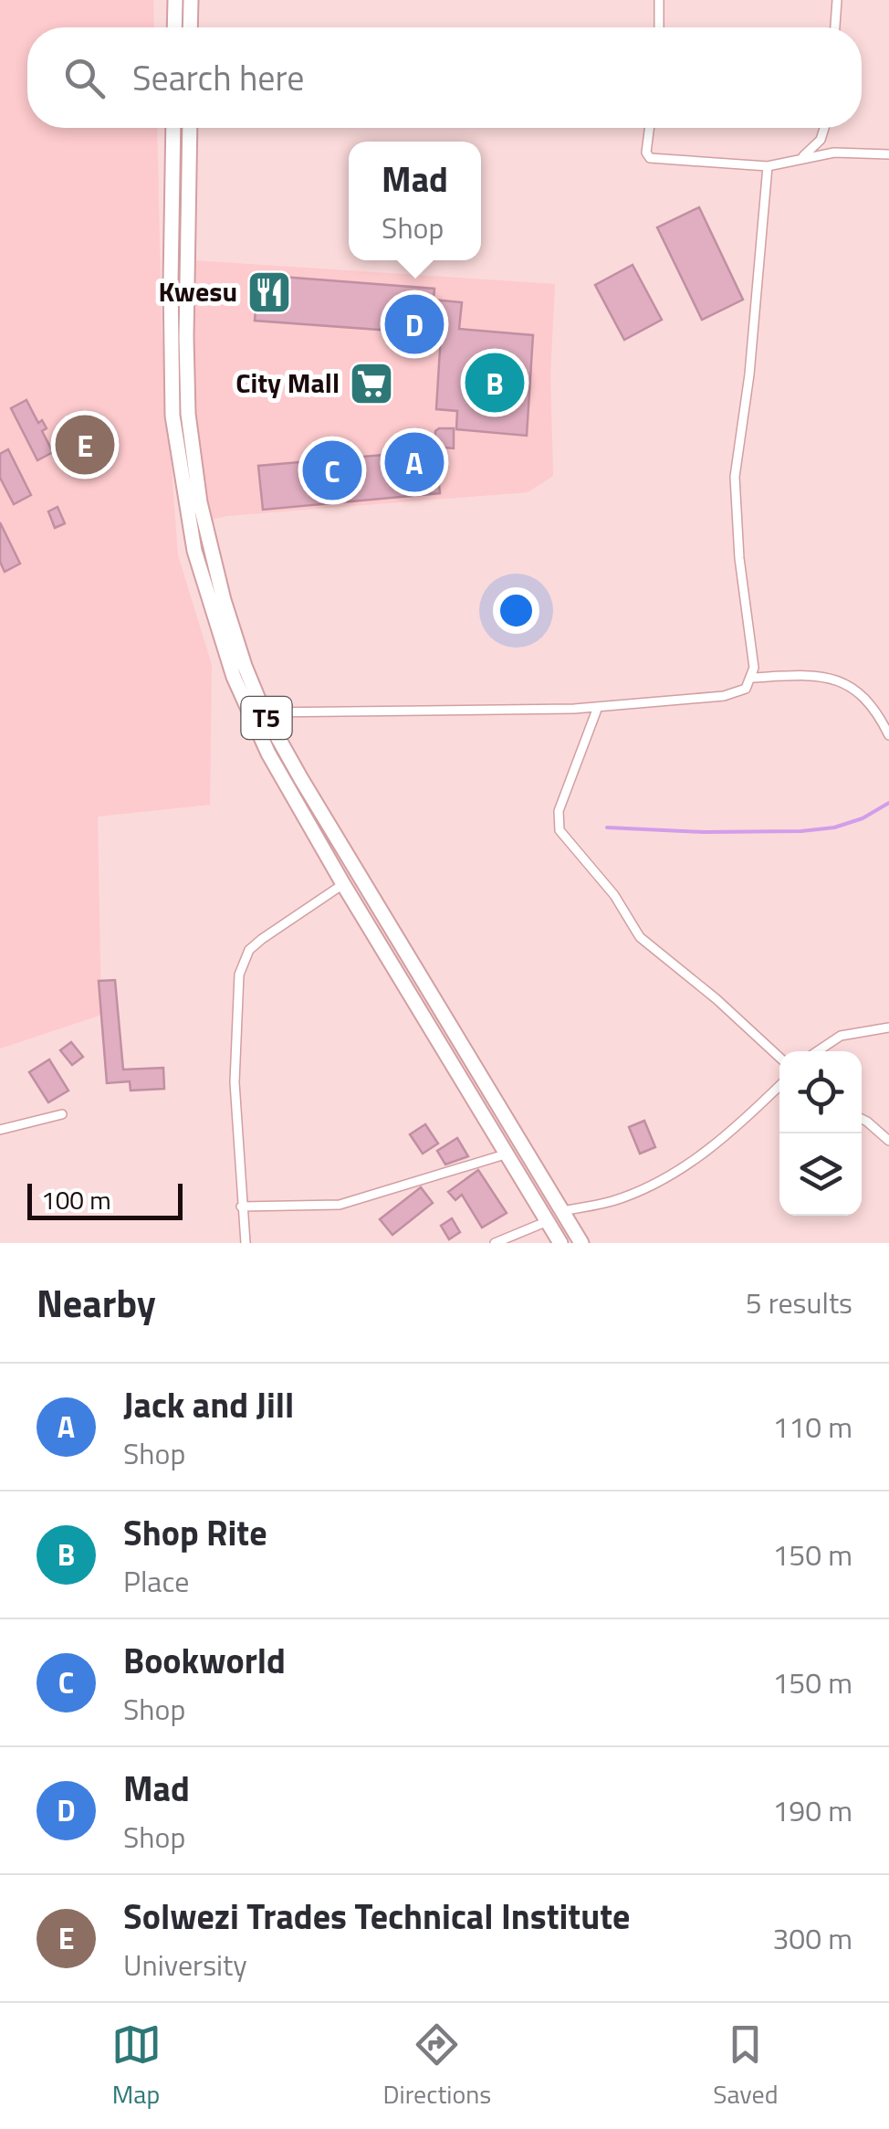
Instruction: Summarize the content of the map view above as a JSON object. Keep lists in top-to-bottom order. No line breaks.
{"streets":{"highway":["T5"]},"places":{"restaurant":["Kwesu"],"supermarket":["City Mall"]},"scale_bar":"100 m","page":{"search":"Search here","popup":["Mad","Shop"],"pins":["D","B","E","A","C"],"scale":"100 m","heading":["Nearby","5 results"],"list":[{"mark":"A","name":"Jack and Jill","note":"Shop","value":"110 m"},{"mark":"B","name":"Shop Rite","note":"Place","value":"150 m"},{"mark":"C","name":"Bookworld","note":"Shop","value":"150 m"},{"mark":"D","name":"Mad","note":"Shop","value":"190 m"},{"mark":"E","name":"Solwezi Trades Technical Institute","note":"University","value":"300 m"}],"nav":["Map","Directions","Saved"]}}
